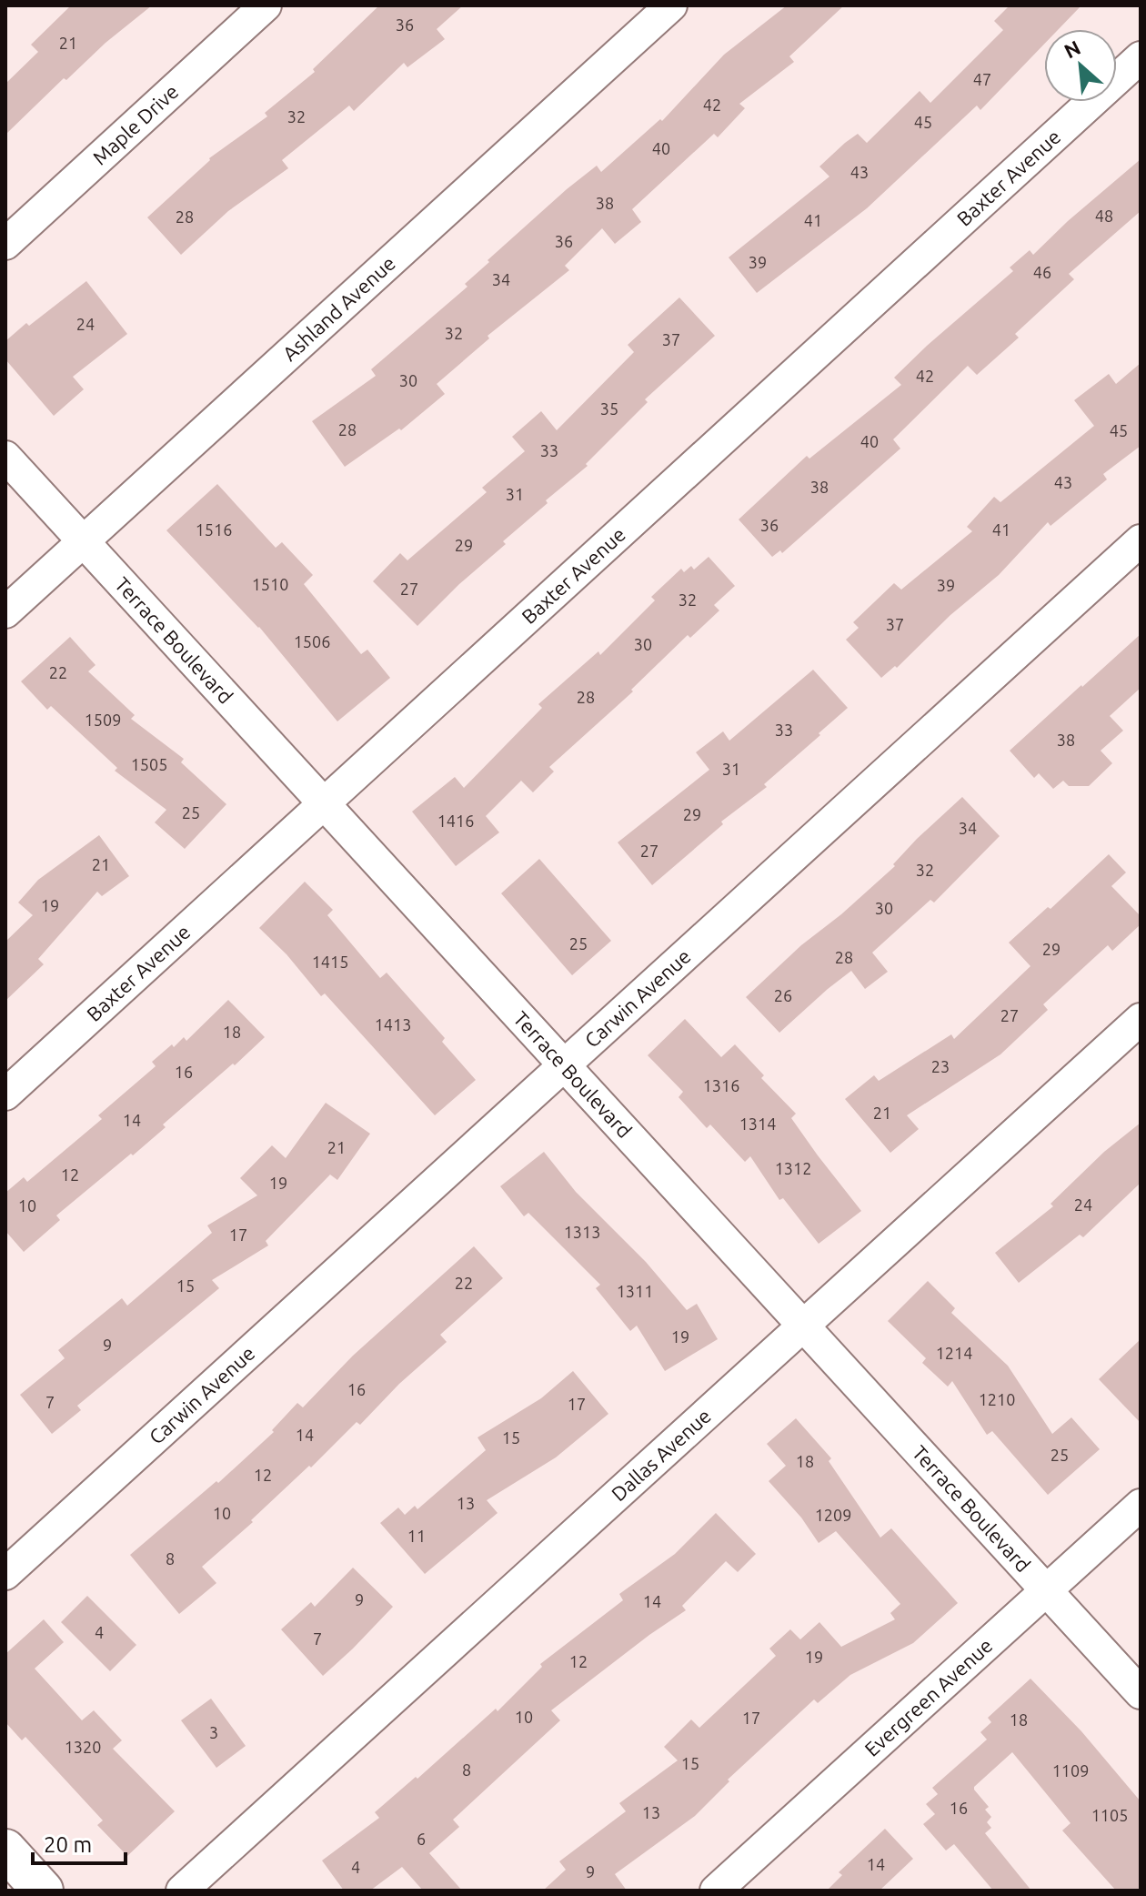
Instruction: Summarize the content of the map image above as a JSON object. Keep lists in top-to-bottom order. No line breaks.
{"streets":{"street":["Maple Drive","Baxter Avenue","Ashland Avenue","Terrace Boulevard","Carwin Avenue","Dallas Avenue","Evergreen Avenue"]},"crossings":[["Baxter Avenue","Terrace Boulevard"],["Ashland Avenue","Terrace Boulevard"],["Terrace Boulevard","Carwin Avenue"],["Terrace Boulevard","Dallas Avenue"],["Terrace Boulevard","Evergreen Avenue"]],"house_numbers":["36","21","47","42","32","45","40","43","38","48","28","41","36","39","46","34","24","32","37","42","30","35","28","45","40","33","43","38","31","36","1516","41","29","1510","39","27","32","37","1506","30","22","28","1509","33","38","1505","31","25","29","1416","34","27","21","32","19","30","25","29","28","1415","26","27","1413","18","23","16","1316","21","14","1314","21","1312","12","19","24","10","1313","17","22","15","1311","19","9","1214","16","1210","7","17","14","15","25","18","12","13","10","1209","11","8","9","14","4","7","19","12","10","17","18","3","1320","15","8","1109","16","13","1105","6","14","4","9"],"scale_bar":"20 m","north":"top left"}
